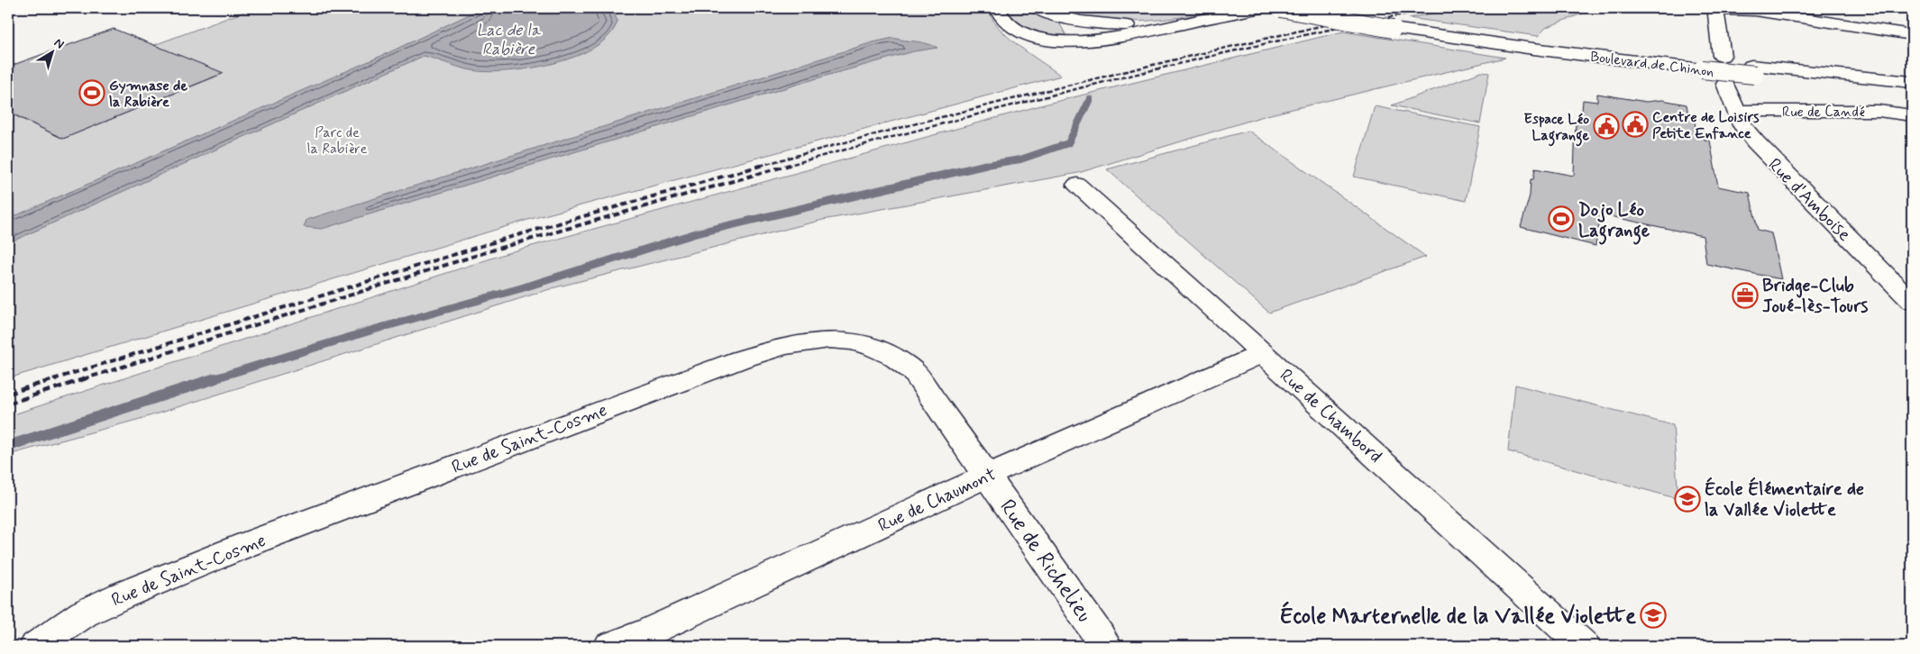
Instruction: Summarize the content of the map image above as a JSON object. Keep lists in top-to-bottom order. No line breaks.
{"streets":{"street":["Boulevard de Chinon","Rue de Candé","Rue d'Amboise","Rue de Chambord","Rue de Saint-Cosme","Rue de Chaumont","Rue de Richelieu"]},"crossings":[["Rue de Candé","Rue d'Amboise"],["Rue de Chambord","Rue de Chaumont"],["Rue de Saint-Cosme","Rue de Chaumont"],["Rue de Saint-Cosme","Rue de Richelieu"],["Rue de Chaumont","Rue de Richelieu"]],"water":["Lac de la Rabière"],"parks":["Parc de la Rabière"],"places":{"sports":["Gymnase de la Rabière","Dojo Léo Lagrange"],"public building":["Centre de Loisirs Petite Enfance","Espace Léo Lagrange"],"office":["Bridge-Club Joué-lès-Tours"],"school or university":["École Élémentaire de la Vallée Violette","École Marternelle de la Vallée Violette"]},"north":"top right"}
